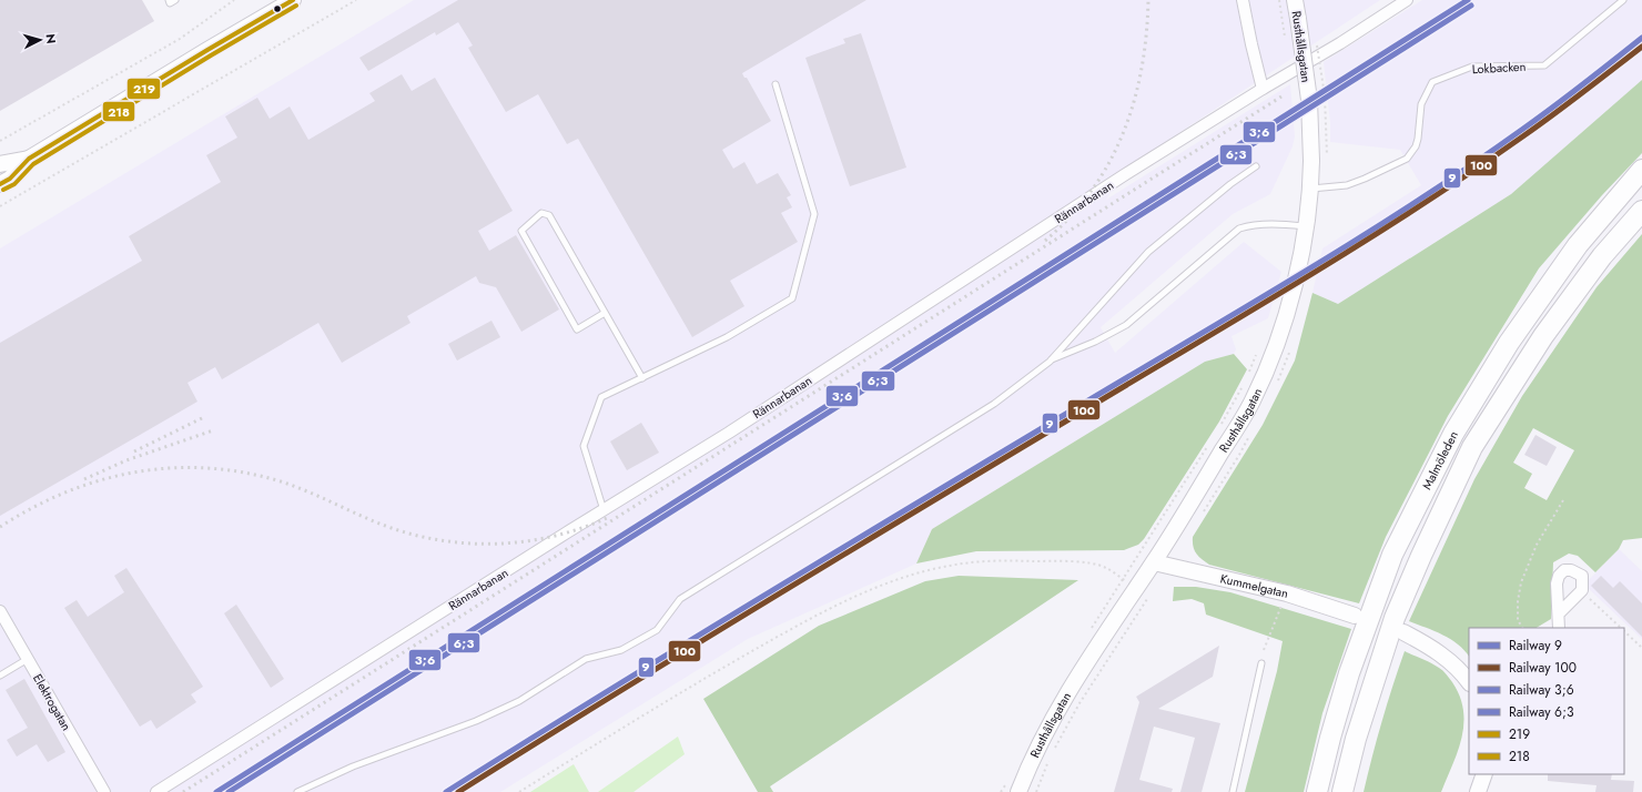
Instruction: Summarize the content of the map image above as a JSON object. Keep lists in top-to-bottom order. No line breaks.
{"streets":{"highway":["Malmöleden"],"main road":["Rusthållsgatan","Kummelgatan"],"street":["Rännarbanan","Elektrogatan"],"lane":["Lokbacken"]},"crossings":[["Rusthållsgatan","Lokbacken"],["Rusthållsgatan","Kummelgatan"]],"lines":["rail line 3;6","transit line 219","rail line 6;3","transit line 218","rail line 9","rail line 100"],"legend":["Railway 9","Railway 100","Railway 3;6","Railway 6;3","219","218"],"north":"right"}
